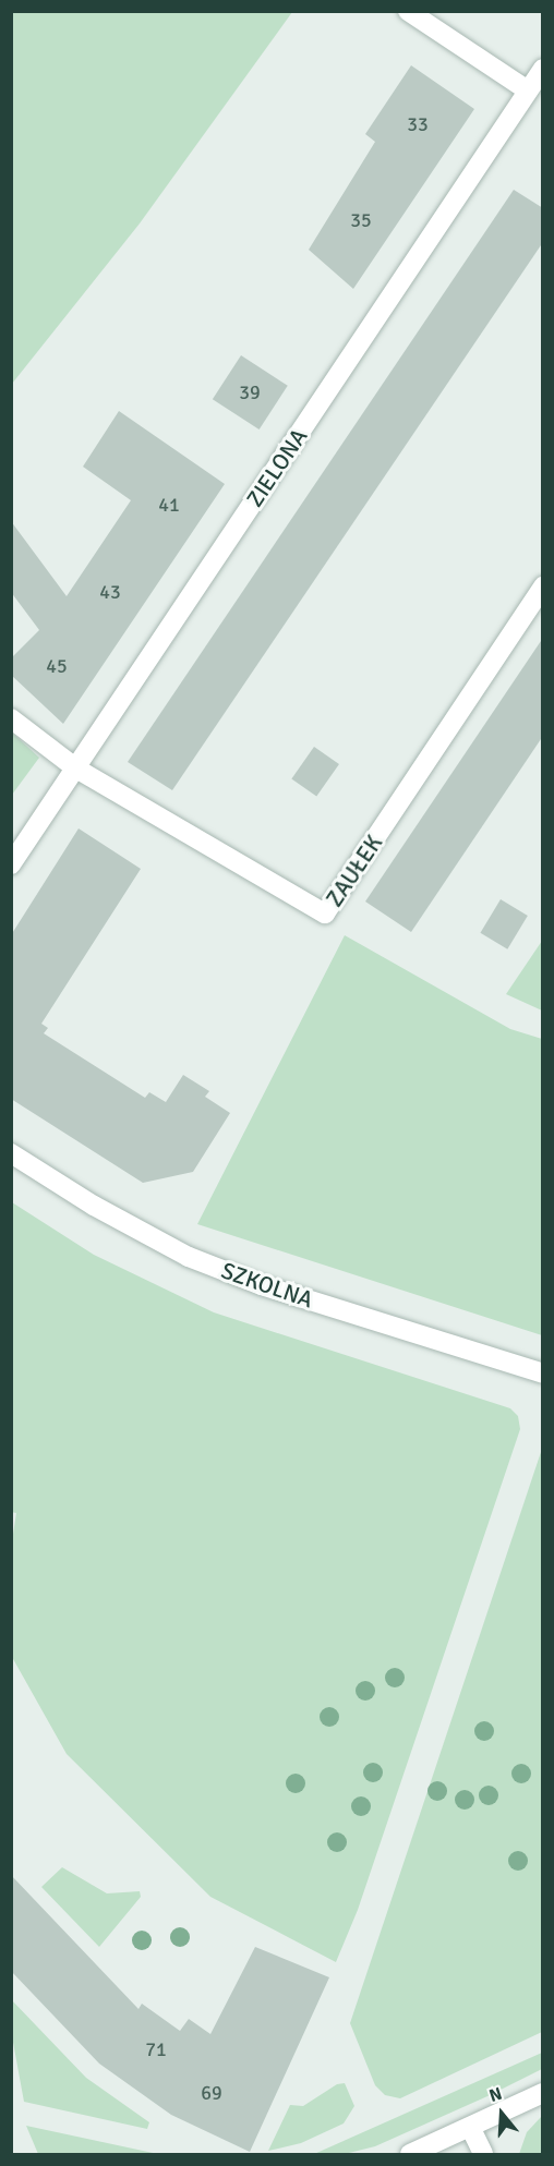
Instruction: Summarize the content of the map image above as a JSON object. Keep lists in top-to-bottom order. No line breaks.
{"streets":{"street":["ZIELONA","ZAUŁEK","SZKOLNA"]},"crossings":[["ZIELONA","ZAUŁEK"]],"house_numbers":["33","35","39","41","43","45","71","69"],"north":"top"}
